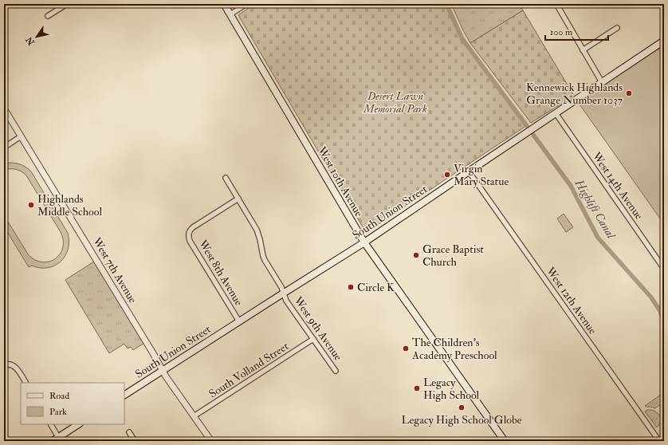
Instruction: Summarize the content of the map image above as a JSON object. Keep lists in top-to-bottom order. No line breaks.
{"streets":{"main road":["West 10th Avenue","South Union Street"],"street":["West 14th Avenue","West 7th Avenue","West 8th Avenue","West 12th Avenue","West 9th Avenue","South Volland Street"]},"crossings":[["West 10th Avenue","South Union Street"],["West 14th Avenue","South Union Street"],["South Union Street","West 7th Avenue"],["South Union Street","West 8th Avenue"],["South Union Street","West 12th Avenue"],["South Union Street","West 9th Avenue"],["West 7th Avenue","South Volland Street"],["West 8th Avenue","West 9th Avenue"],["West 9th Avenue","South Volland Street"]],"water":["Highlift Canal"],"parks":["Desert Lawn Memorial Park"],"places":["Kennewick Highlands Grange Number 1037","Virgin Mary Statue","Highlands Middle School","Grace Baptist Church","Circle K","The Children's Academy Preschool","Legacy High School","Legacy High School Globe"],"legend":["Road","Park"],"scale_bar":"100 m","north":"bottom left"}
